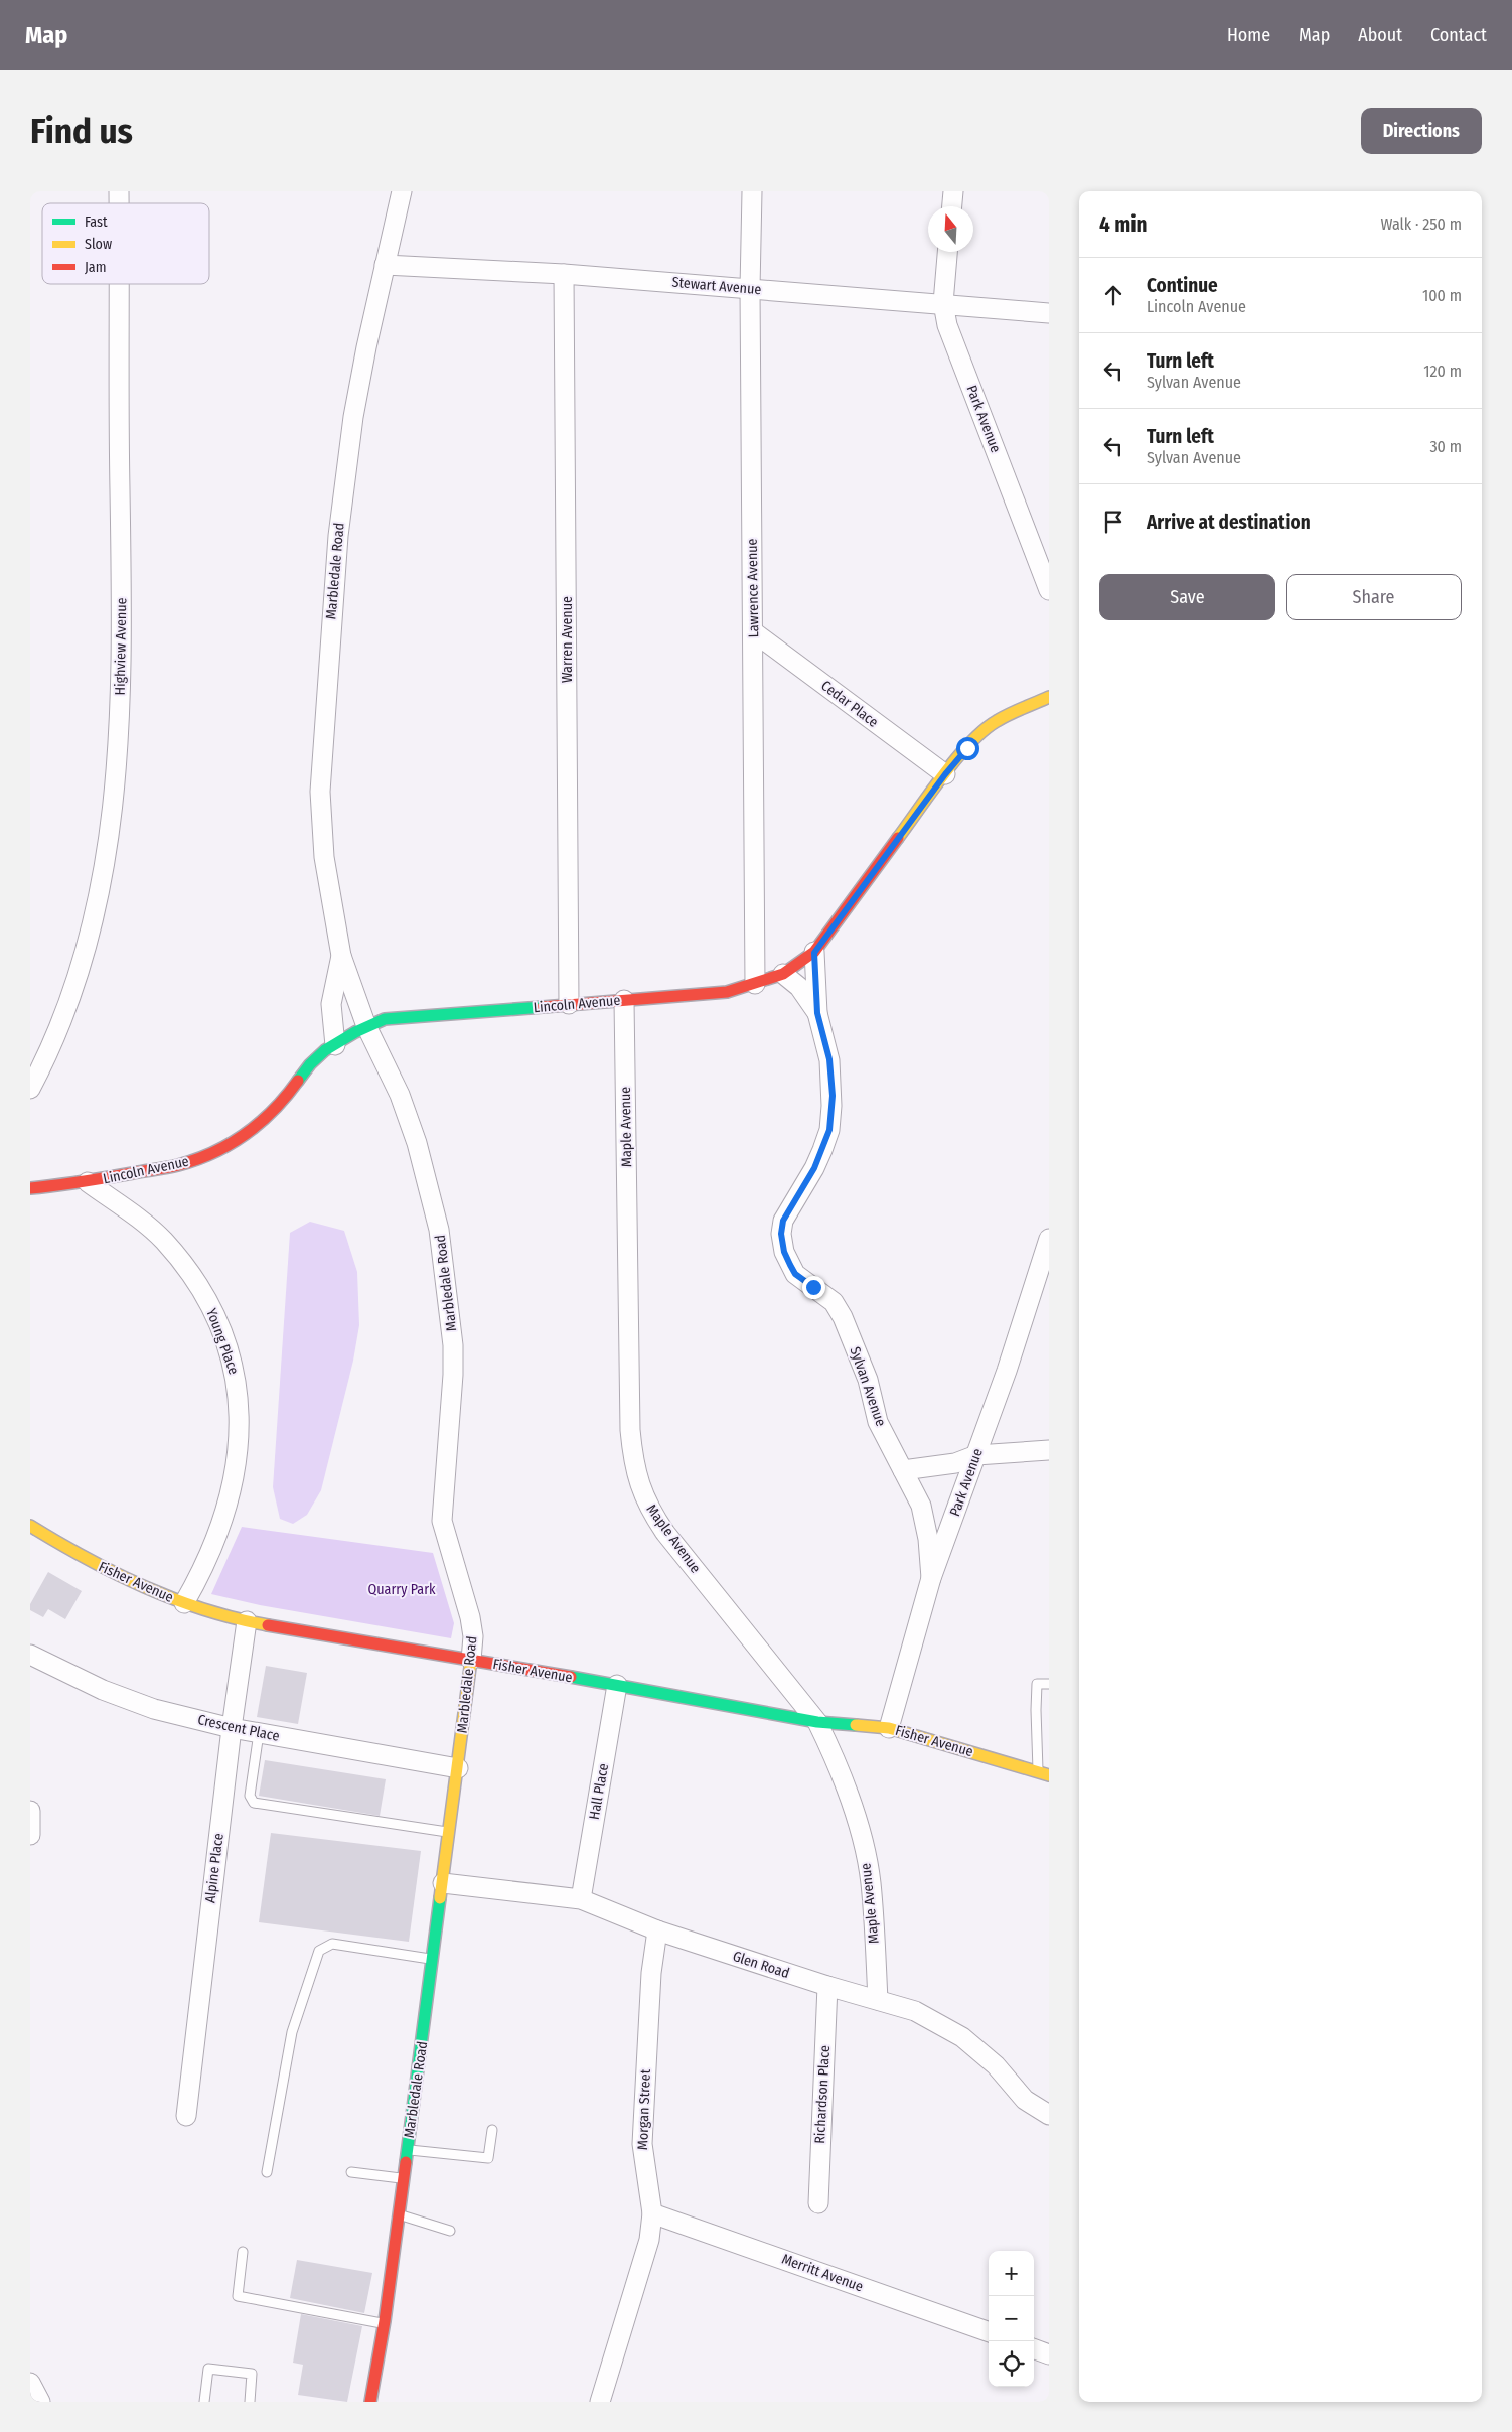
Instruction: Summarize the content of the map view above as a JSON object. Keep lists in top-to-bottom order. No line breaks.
{"streets":{"street":["Stewart Avenue","Park Avenue","Marbledale Road","Lawrence Avenue","Warren Avenue","Highview Avenue","Cedar Place","Lincoln Avenue","Maple Avenue","Young Place","Sylvan Avenue","Fisher Avenue","Crescent Place","Hall Place","Alpine Place","Glen Road","Richardson Place","Morgan Street","Merritt Avenue"]},"crossings":[["Stewart Avenue","Park Avenue"],["Stewart Avenue","Marbledale Road"],["Stewart Avenue","Lawrence Avenue"],["Stewart Avenue","Warren Avenue"],["Park Avenue","Sylvan Avenue"],["Park Avenue","Fisher Avenue"],["Marbledale Road","Lincoln Avenue"],["Marbledale Road","Fisher Avenue"],["Marbledale Road","Crescent Place"],["Marbledale Road","Glen Road"],["Lawrence Avenue","Cedar Place"],["Lawrence Avenue","Lincoln Avenue"],["Warren Avenue","Lincoln Avenue"],["Cedar Place","Lincoln Avenue"],["Lincoln Avenue","Maple Avenue"],["Lincoln Avenue","Young Place"],["Lincoln Avenue","Sylvan Avenue"],["Maple Avenue","Fisher Avenue"],["Maple Avenue","Glen Road"],["Young Place","Fisher Avenue"],["Fisher Avenue","Hall Place"],["Fisher Avenue","Alpine Place"],["Crescent Place","Alpine Place"],["Hall Place","Glen Road"],["Glen Road","Richardson Place"],["Glen Road","Morgan Street"],["Morgan Street","Merritt Avenue"]],"parks":["Quarry Park"],"legend":["Fast","Slow","Jam"],"north":"top","page":{"header":"Map","nav":["Home","Map","About","Contact"],"buttons":["Directions",["Save","Share"]],"title":"Find us","heading":["4 min","Walk · 250 m"],"list":[["Continue","Lincoln Avenue","100 m"],["Turn left","Sylvan Avenue","120 m"],["Turn left","Sylvan Avenue","30 m"],"Arrive at destination"],"map_buttons":["+","−"]}}
